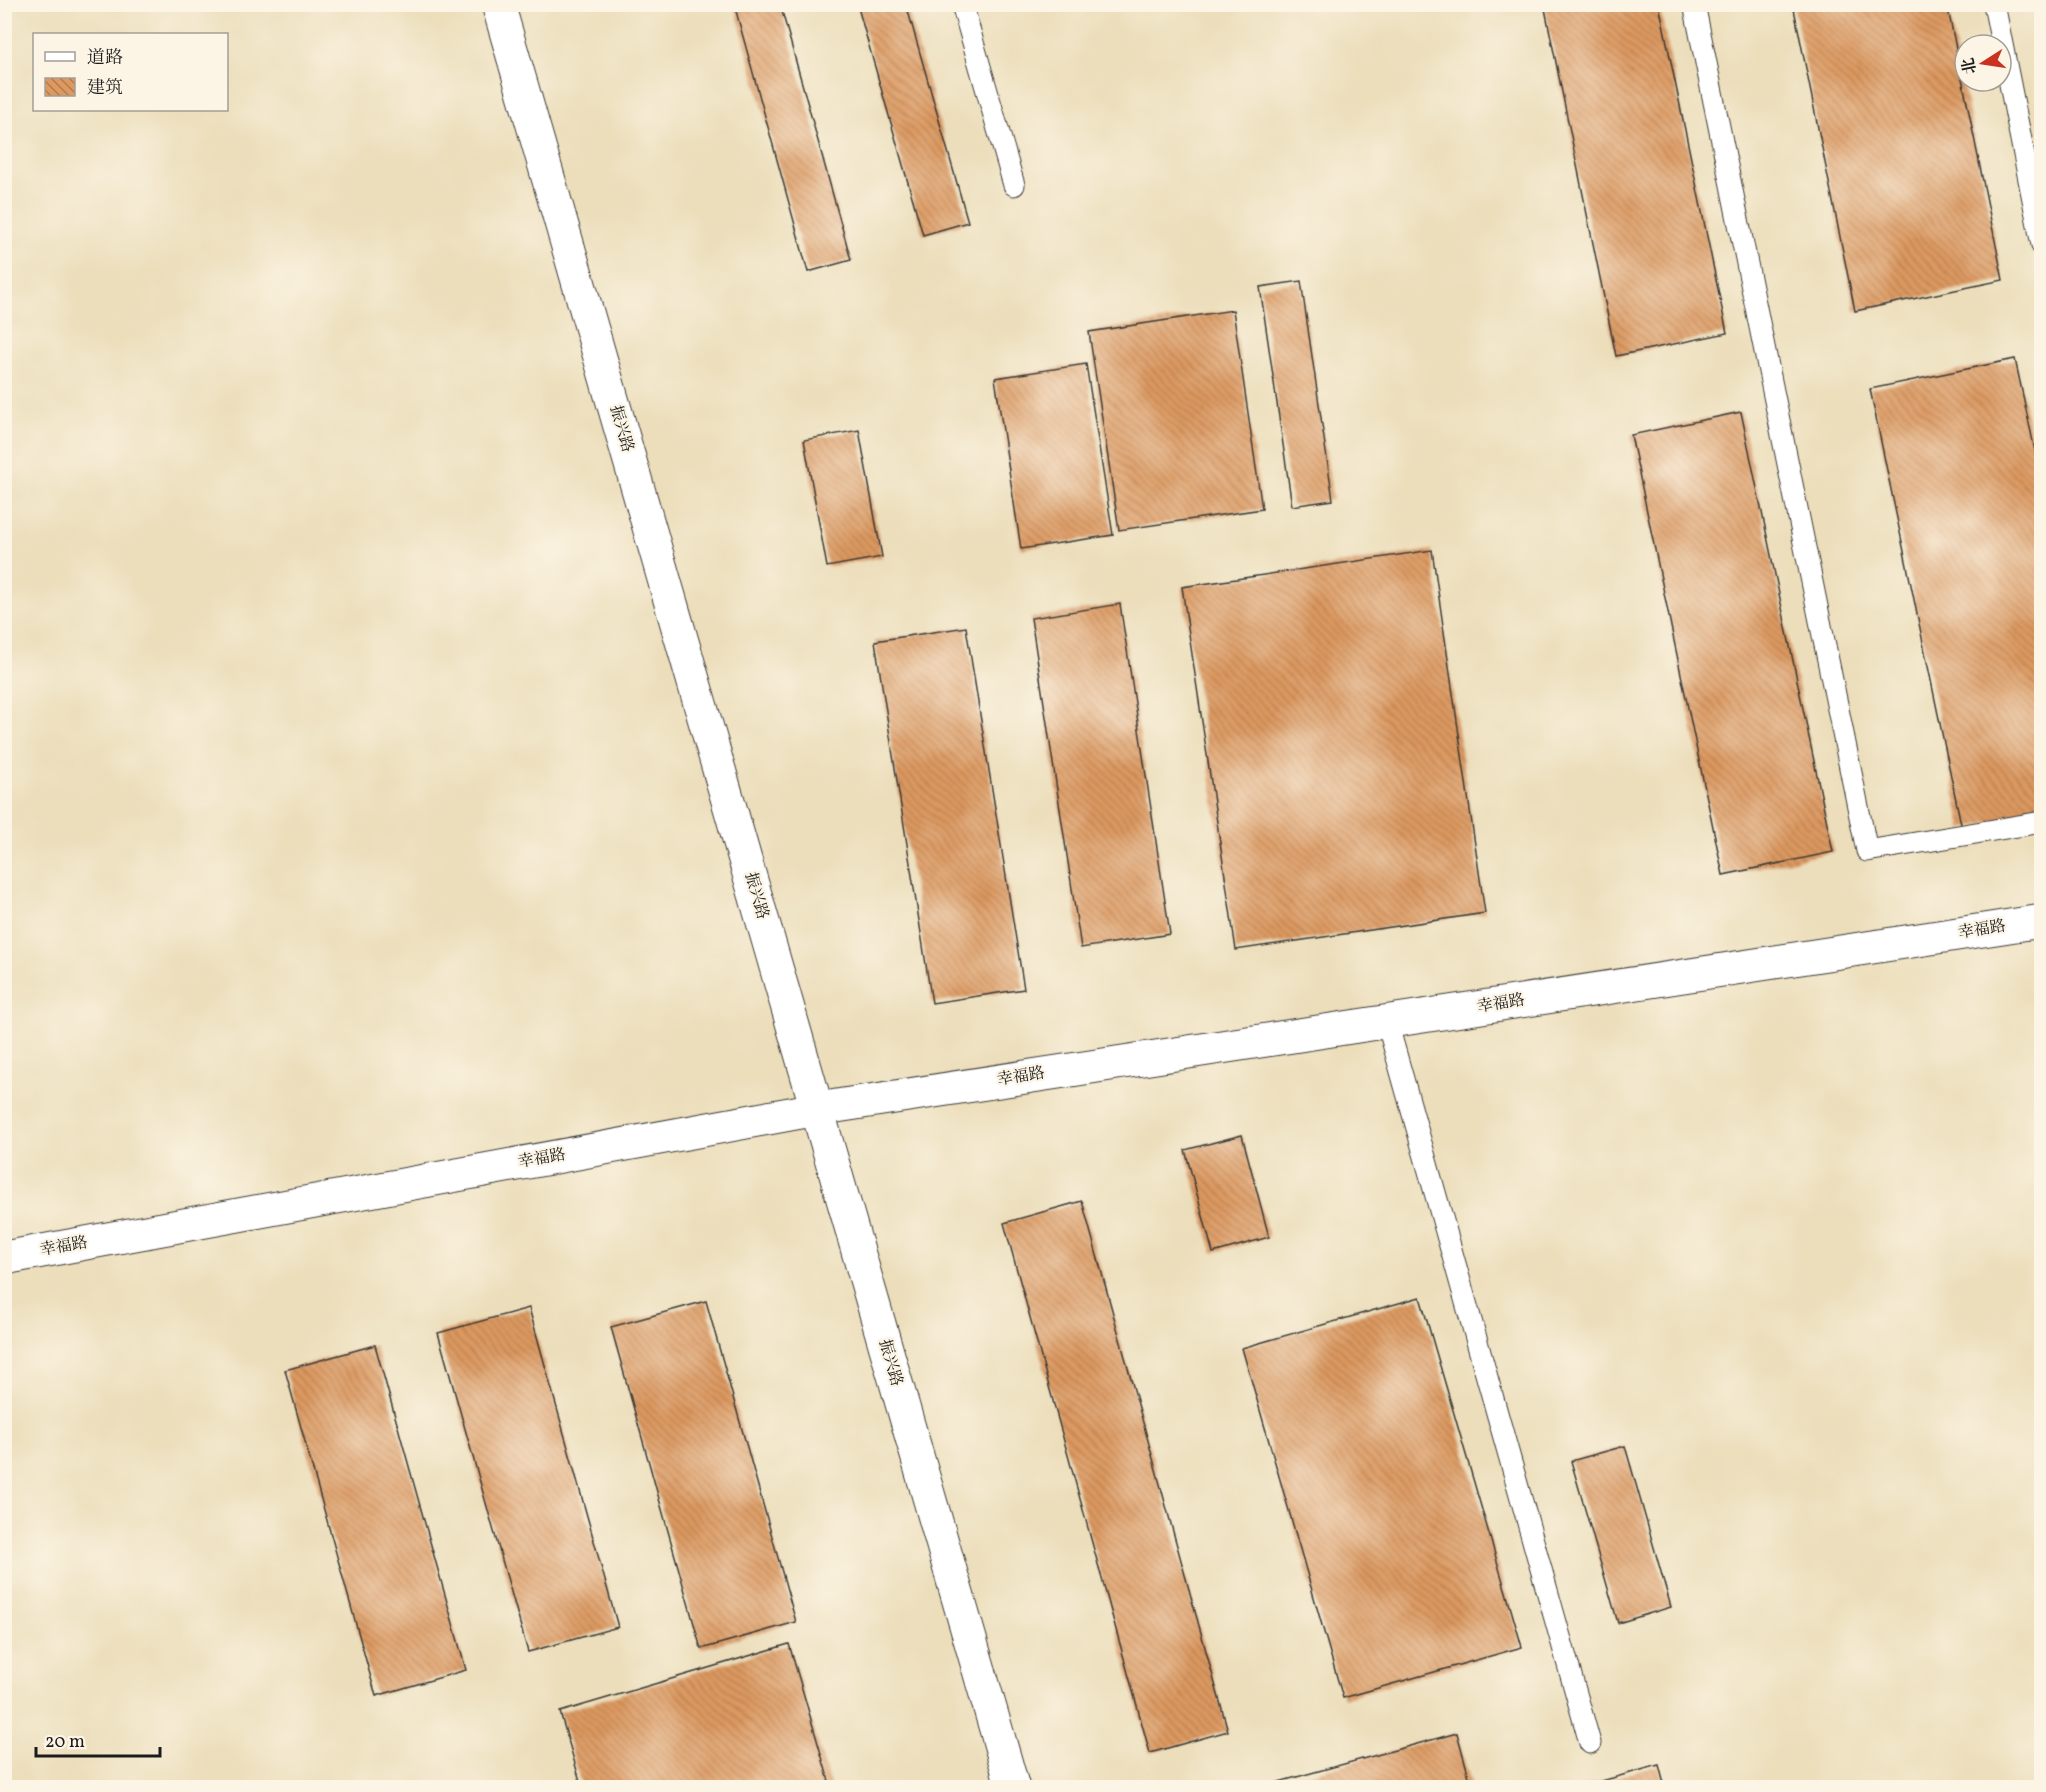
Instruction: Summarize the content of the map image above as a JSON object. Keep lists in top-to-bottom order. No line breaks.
{"streets":{"street":["振兴路","幸福路"]},"crossings":[["振兴路","幸福路"]],"legend":["道路","建筑"],"scale_bar":"20 m","north":"left"}
